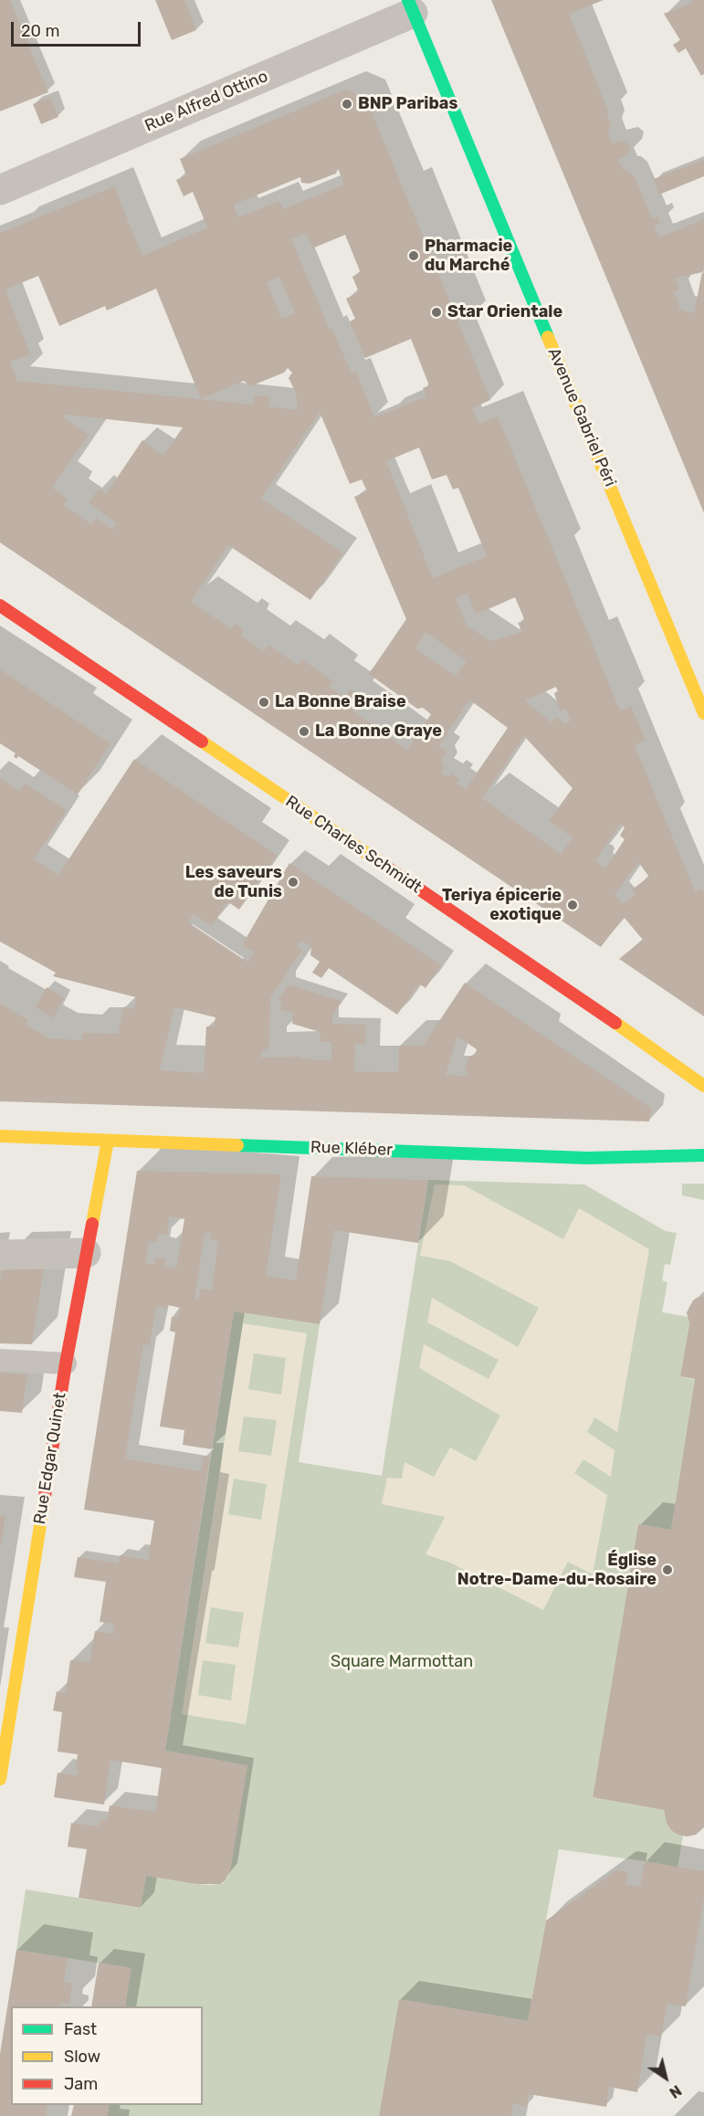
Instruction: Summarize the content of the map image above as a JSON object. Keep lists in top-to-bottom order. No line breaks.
{"streets":{"street":["Rue Alfred Ottino","Avenue Gabriel Péri","Rue Charles Schmidt","Rue Kléber","Rue Edgar Quinet"]},"crossings":[["Rue Alfred Ottino","Avenue Gabriel Péri"],["Rue Kléber","Rue Edgar Quinet"]],"parks":["Square Marmottan"],"places":["BNP Paribas","Pharmacie du Marché","Star Orientale","La Bonne Braise","La Bonne Graye","Les saveurs de Tunis","Teriya épicerie exotique","Église Notre-Dame-du-Rosaire"],"legend":["Fast","Slow","Jam"],"scale_bar":"20 m","north":"bottom right"}
